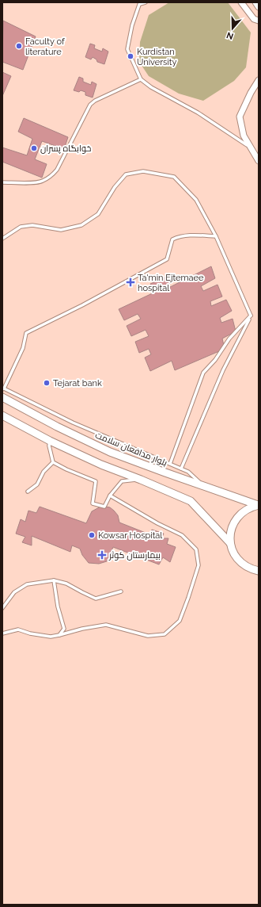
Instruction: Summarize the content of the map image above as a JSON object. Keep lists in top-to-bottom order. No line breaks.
{"streets":{"main road":["بلوار مدافعان سلامت"]},"places":{"other":["Faculty of literature","Kurdistan University","خوابگاه پسران","Tejarat bank","Kowsar Hospital"],"health":["Ta'min Ejtemaee hospital","بیمارستان کوثر"]},"north":"bottom"}
